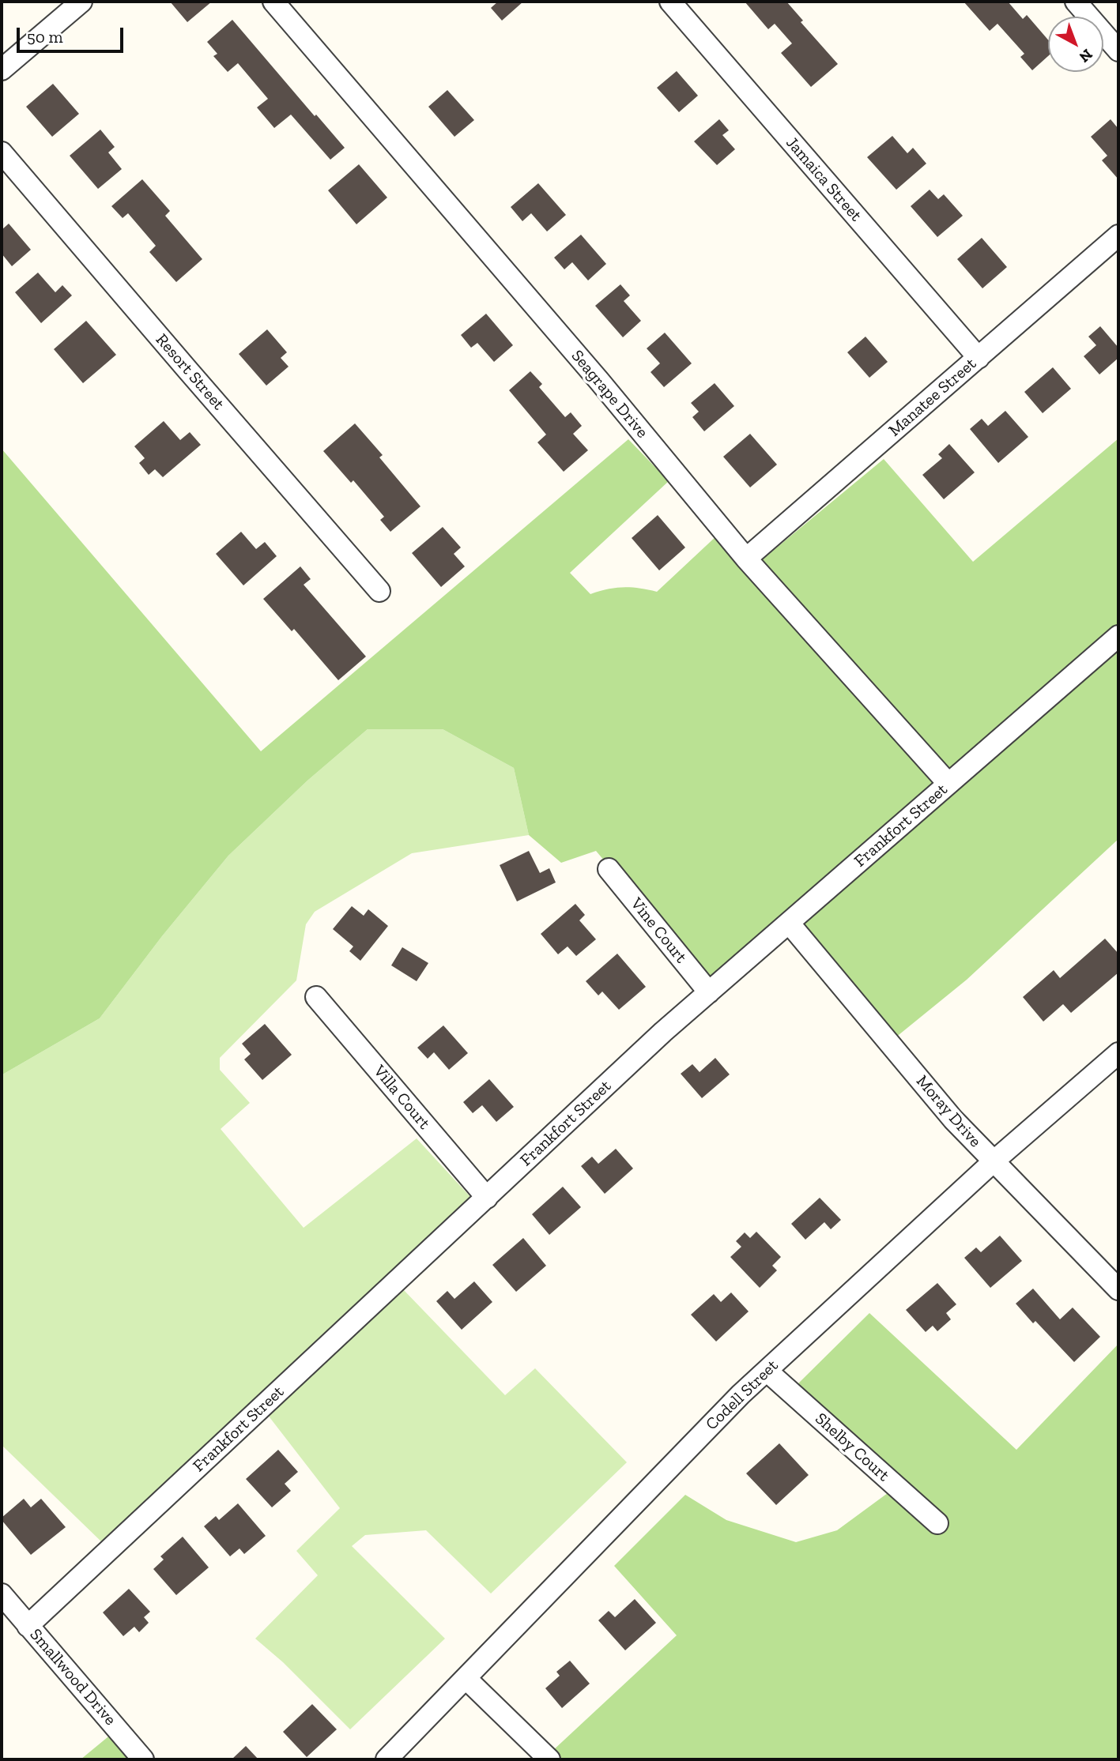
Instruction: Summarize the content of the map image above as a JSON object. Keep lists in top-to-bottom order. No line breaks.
{"streets":{"street":["Jamaica Street","Resort Street","Seagrape Drive","Manatee Street","Frankfort Street","Vine Court","Villa Court","Moray Drive","Codell Street","Shelby Court","Smallwood Drive"]},"crossings":[["Jamaica Street","Manatee Street"],["Seagrape Drive","Manatee Street"],["Seagrape Drive","Frankfort Street"],["Frankfort Street","Vine Court"],["Frankfort Street","Villa Court"],["Frankfort Street","Moray Drive"],["Frankfort Street","Smallwood Drive"],["Moray Drive","Codell Street"],["Codell Street","Shelby Court"]],"scale_bar":"50 m","north":"bottom right"}
